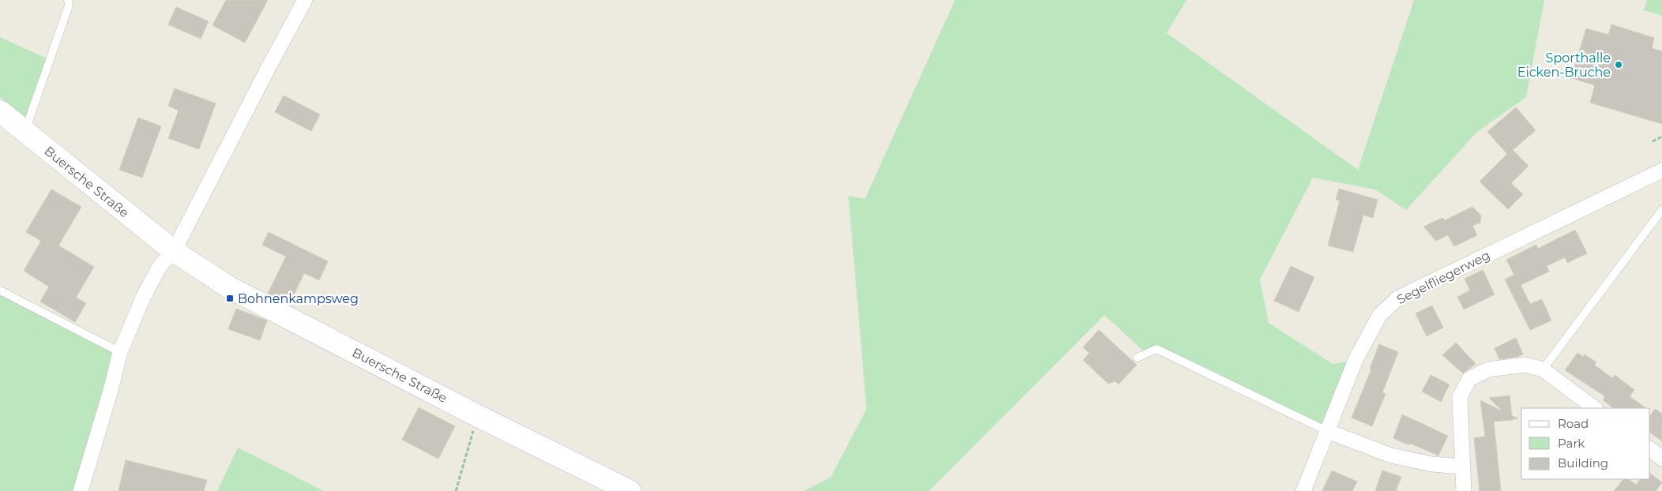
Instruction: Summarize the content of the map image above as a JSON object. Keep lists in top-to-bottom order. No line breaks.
{"streets":{"main road":["Buersche Straße"],"street":["Segelfliegerweg"]},"places":{"other":["Sporthalle Eicken-Bruche"],"transit":["Bohnenkampsweg"]},"legend":["Road","Park","Building"]}
